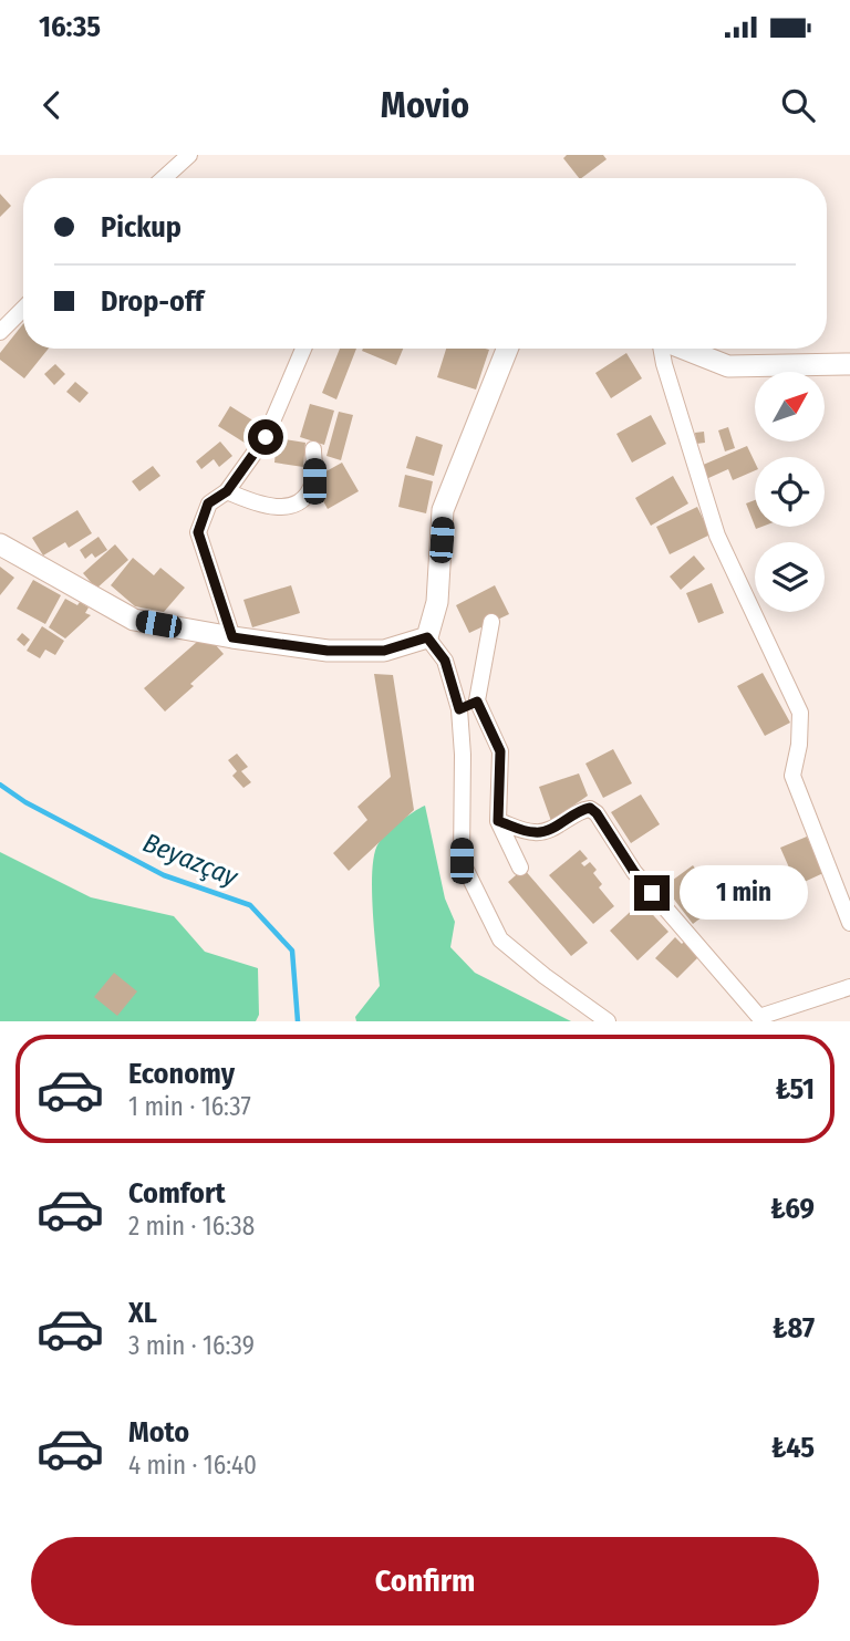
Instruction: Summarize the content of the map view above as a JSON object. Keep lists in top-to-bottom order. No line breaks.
{"water":["Beyazçay"],"north":"top right","page":{"status":"16:35","header":"Movio","banner":["Pickup","Drop-off"],"bubble":"1 min","list":[{"name":"Economy","note":"1 min · 16:37","value":"₺51"},{"name":"Comfort","note":"2 min · 16:38","value":"₺69"},{"name":"XL","note":"3 min · 16:39","value":"₺87"},{"name":"Moto","note":"4 min · 16:40","value":"₺45"}],"buttons":"Confirm"}}
